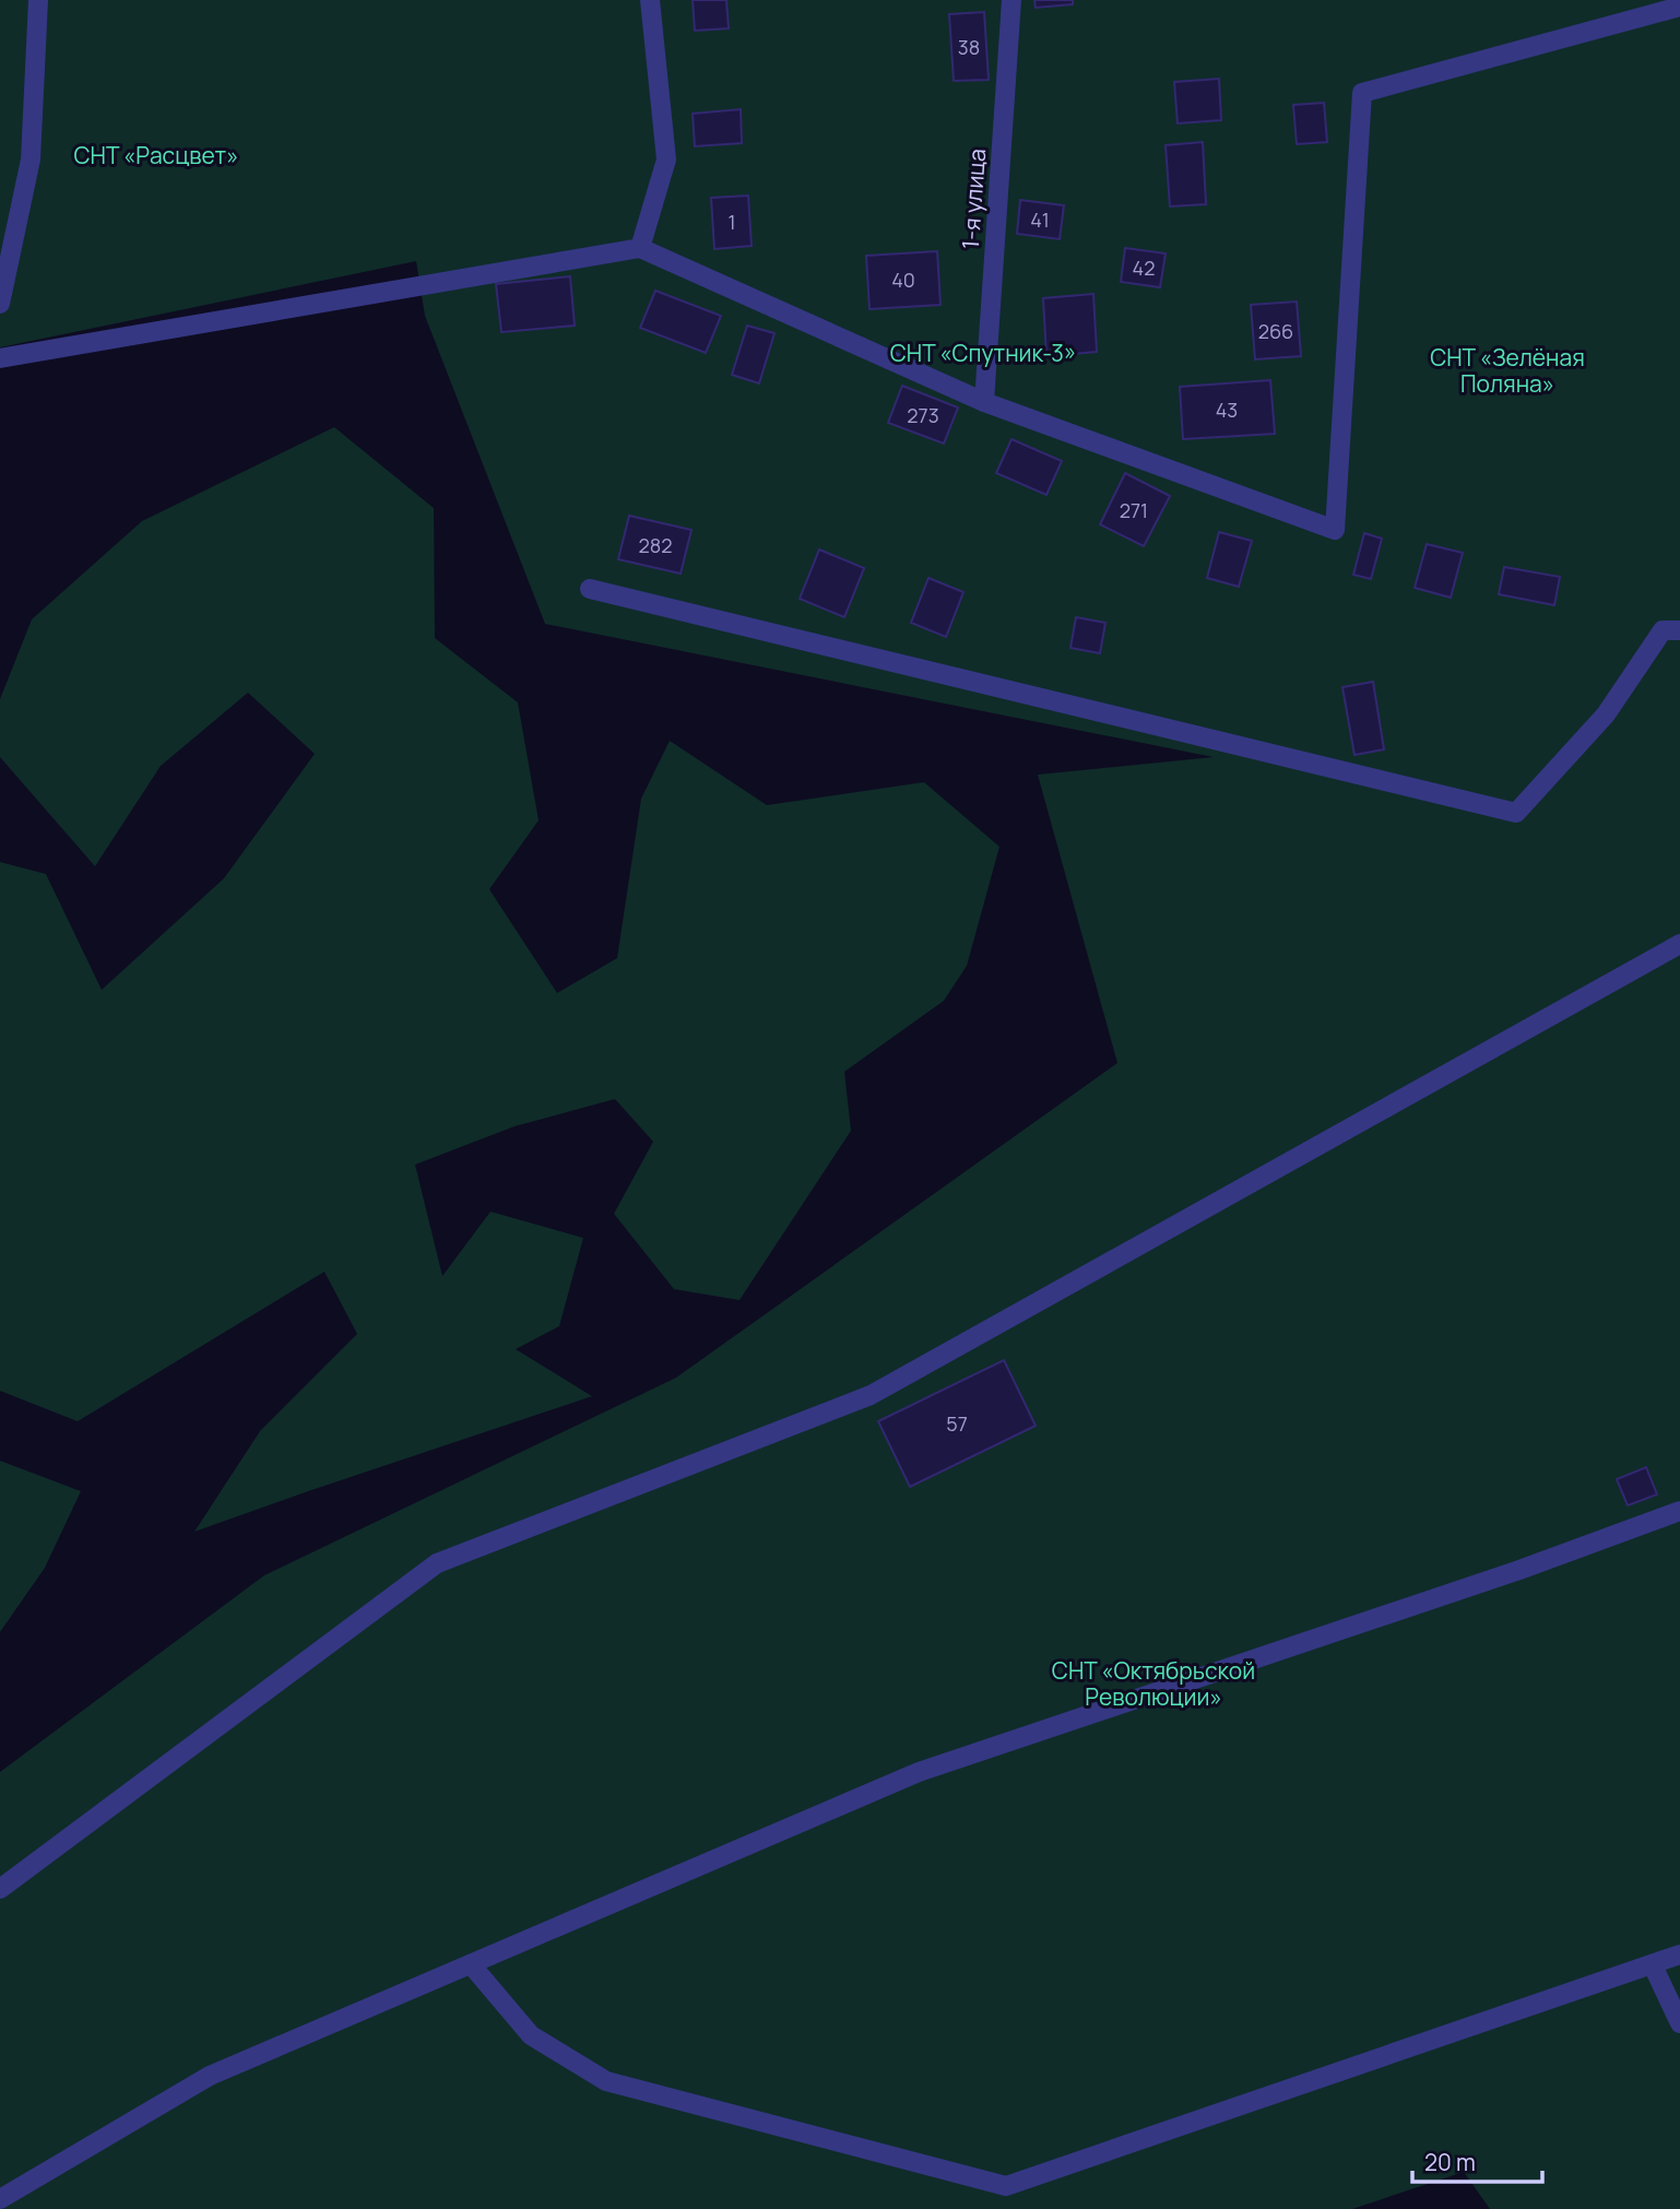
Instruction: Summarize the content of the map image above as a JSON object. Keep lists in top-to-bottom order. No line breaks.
{"streets":{"street":["1-я улица"]},"parks":["СНТ «Расцвет»","СНТ «Спутник-3»","СНТ «Зелёная Поляна»","СНТ «Октябрьской Революции»"],"house_numbers":["38","41","1","42","40","266","43","273","271","282","57"],"scale_bar":"20 m"}
